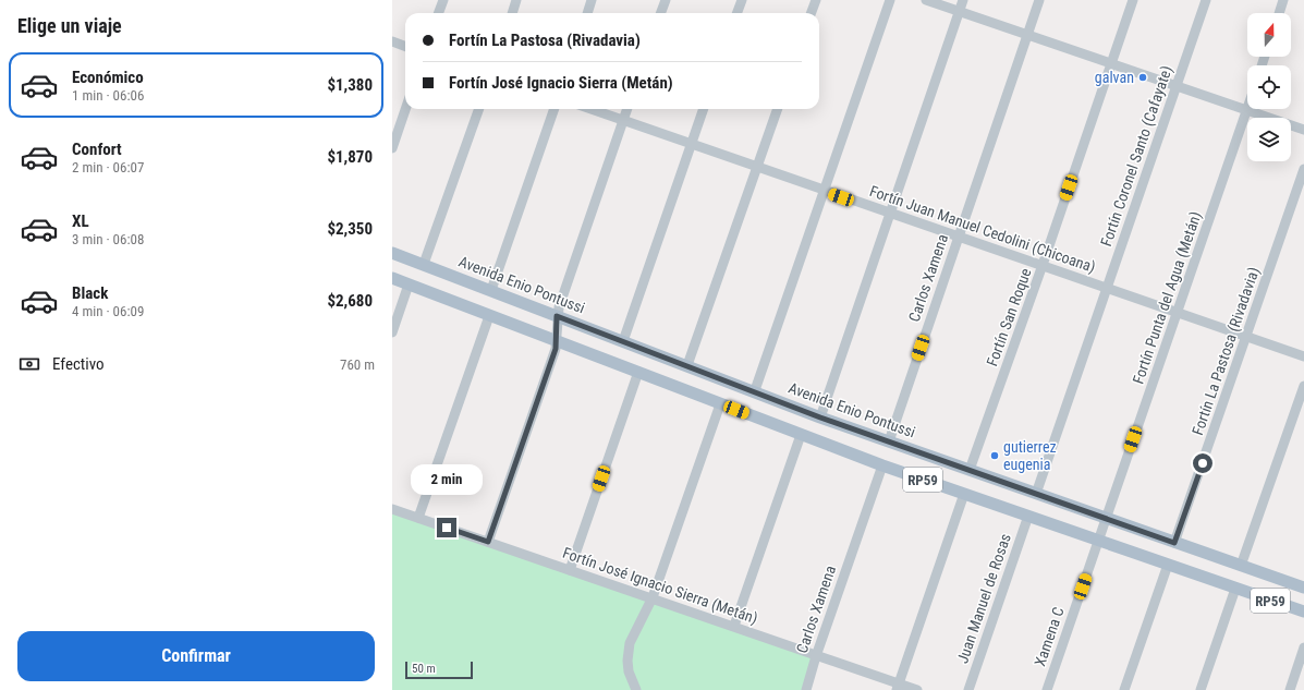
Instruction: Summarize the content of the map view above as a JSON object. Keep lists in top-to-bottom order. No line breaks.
{"streets":{"main road":["Avenida Enio Pontussi","RP59"],"street":["Fortín Coronel Santo (Cafayate)","Fortín Juan Manuel Cedolini (Chicoana)","Carlos Xamena","Fortín Punta del Agua (Metán)","Fortín San Roque","Fortín La Pastosa (Rivadavia)","Fortín José Ignacio Sierra (Metán)","Juan Manuel de Rosas","Xamena C"]},"crossings":[["Fortín Coronel Santo (Cafayate)","Fortín Juan Manuel Cedolini (Chicoana)"],["Fortín Coronel Santo (Cafayate)","Avenida Enio Pontussi"],["Fortín Juan Manuel Cedolini (Chicoana)","Carlos Xamena"],["Fortín Juan Manuel Cedolini (Chicoana)","Fortín Punta del Agua (Metán)"],["Fortín Juan Manuel Cedolini (Chicoana)","Fortín San Roque"],["Fortín Juan Manuel Cedolini (Chicoana)","Fortín La Pastosa (Rivadavia)"],["Carlos Xamena","Avenida Enio Pontussi"],["Carlos Xamena","RP59"],["Carlos Xamena","Fortín José Ignacio Sierra (Metán)"],["Avenida Enio Pontussi","Fortín Punta del Agua (Metán)"],["Avenida Enio Pontussi","Fortín San Roque"],["Avenida Enio Pontussi","Fortín La Pastosa (Rivadavia)"],["Avenida Enio Pontussi","Xamena C"],["Fortín Punta del Agua (Metán)","Xamena C"],["RP59","Juan Manuel de Rosas"],["RP59","Xamena C"]],"places":["galvan","gutierrez eugenia"],"scale_bar":"50 m","north":"top","page":{"heading":"Elige un viaje","banner":["Fortín La Pastosa (Rivadavia)","Fortín José Ignacio Sierra (Metán)"],"list":[{"name":"Económico","note":"1 min · 06:06","value":"$1,380"},{"name":"Confort","note":"2 min · 06:07","value":"$1,870"},{"name":"XL","note":"3 min · 06:08","value":"$2,350"},{"name":"Black","note":"4 min · 06:09","value":"$2,680"}],"pay":["Efectivo","760 m"],"bubble":"2 min","buttons":"Confirmar","scale":"50 m"}}
